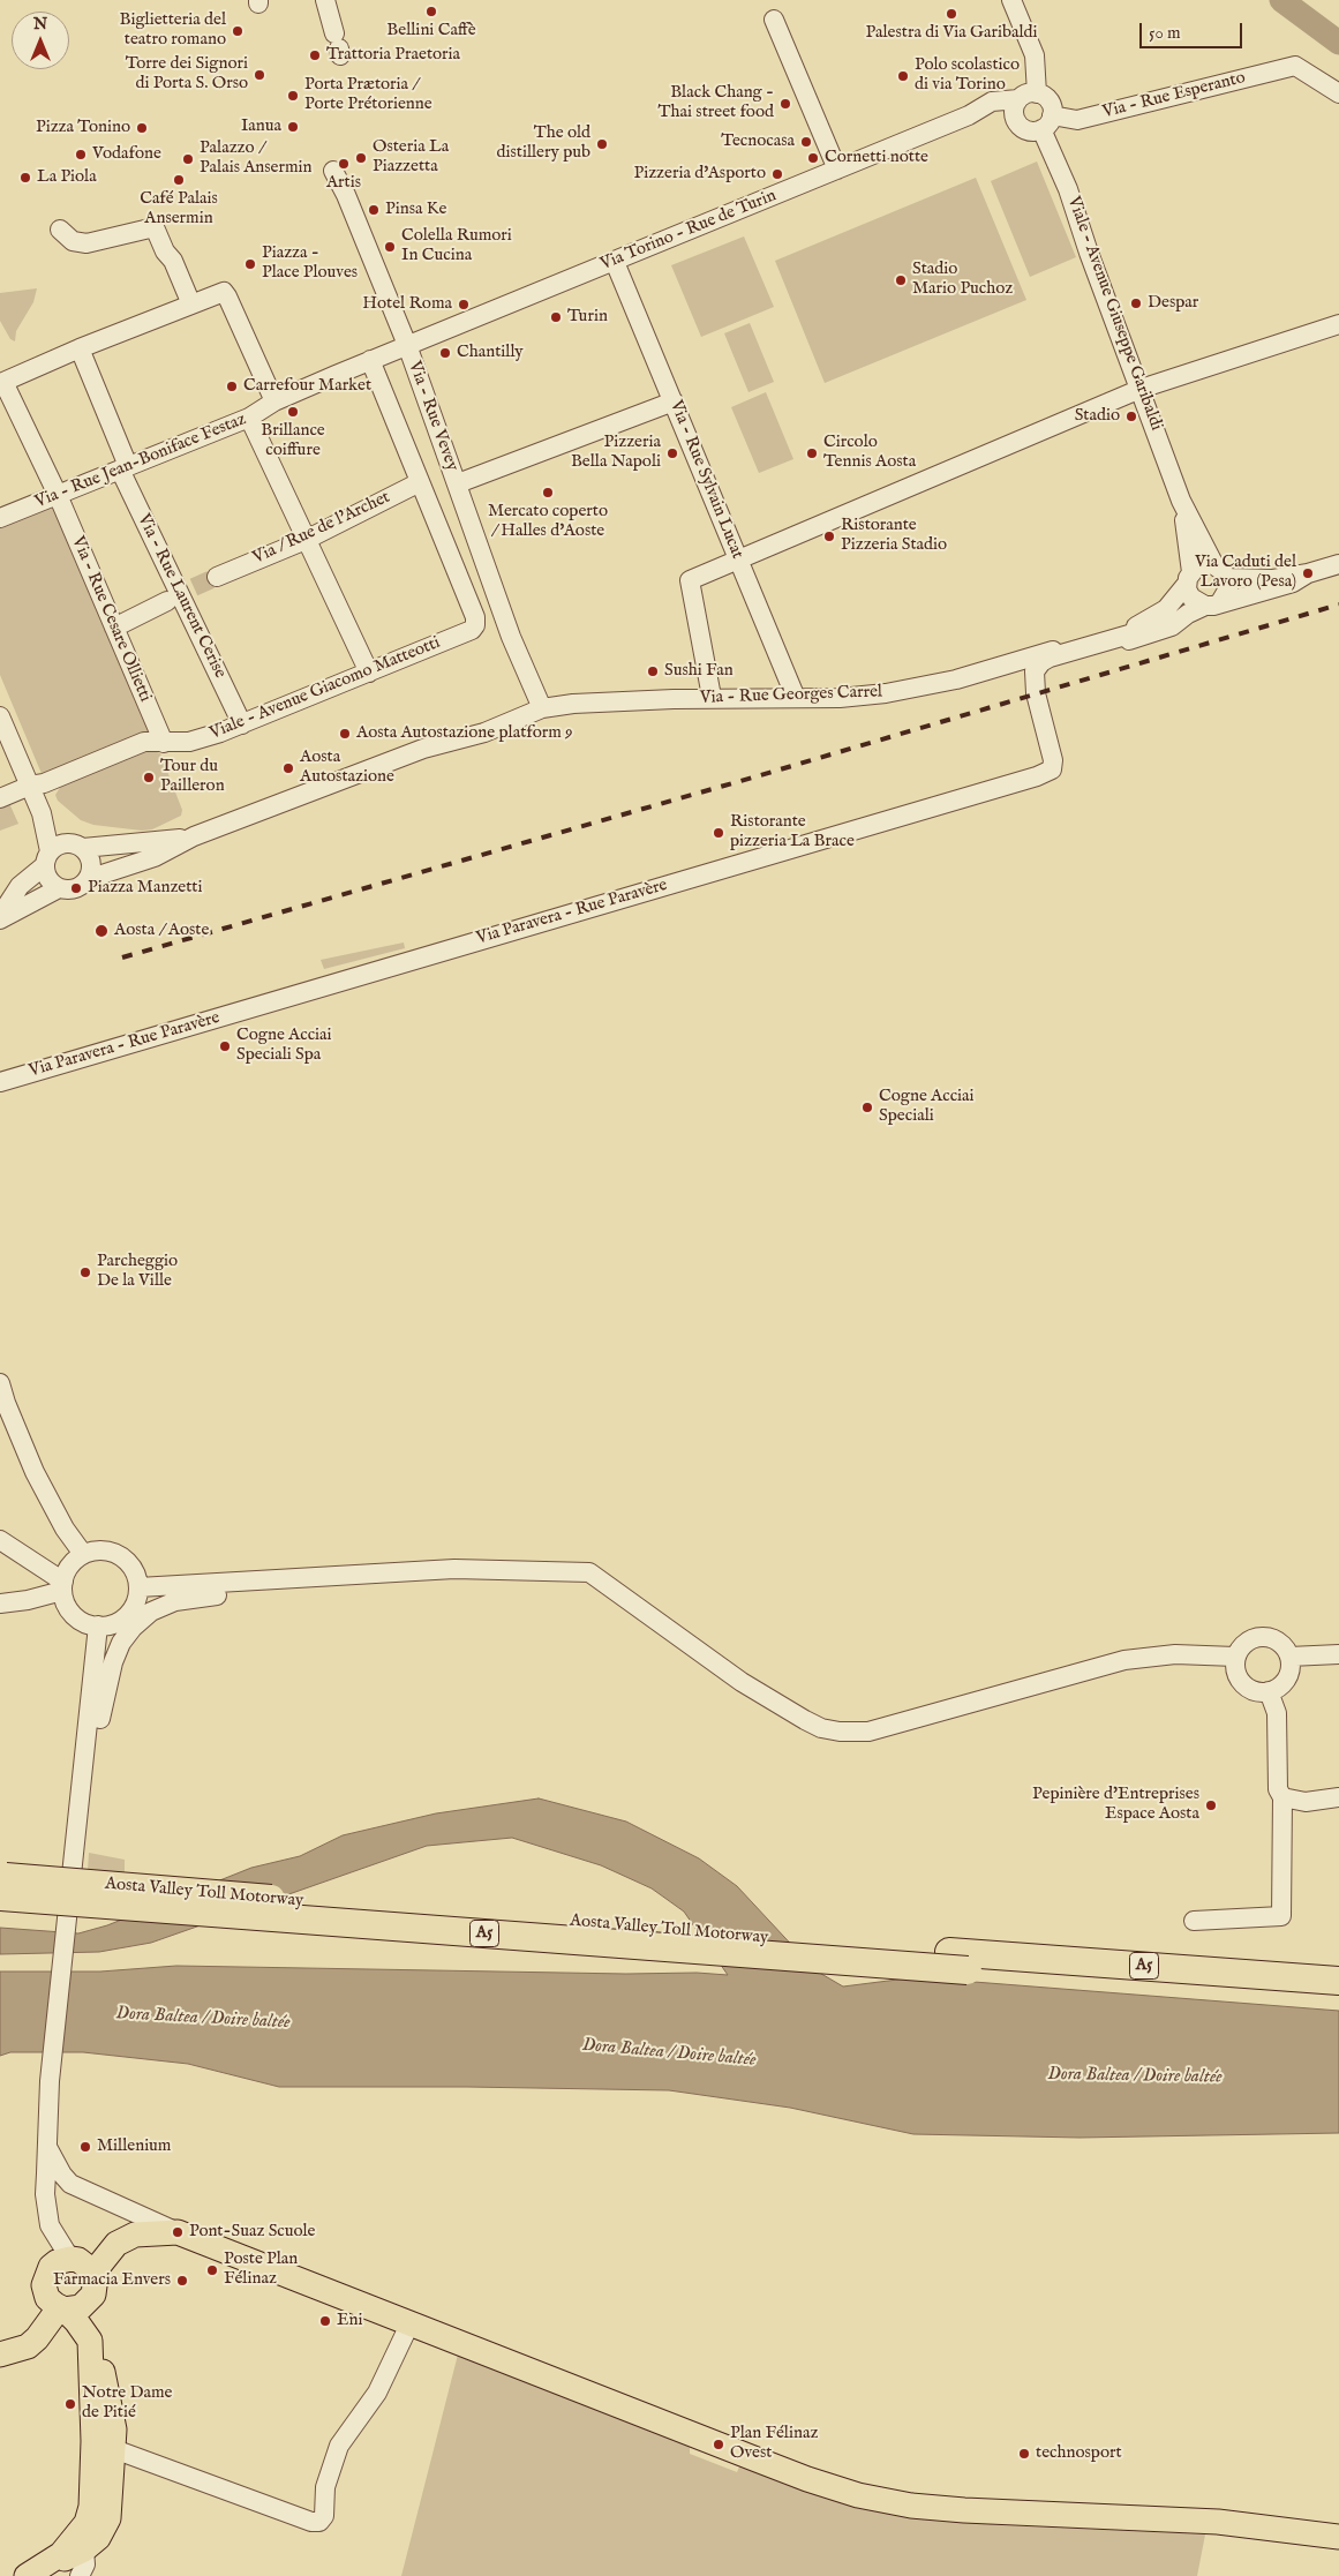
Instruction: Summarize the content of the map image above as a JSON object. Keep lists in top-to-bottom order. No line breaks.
{"streets":{"highway":["Aosta Valley Toll Motorway","A5"],"street":["Via - Rue Esperanto","Via Torino - Rue de Turin","Viale - Avenue Giuseppe Garibaldi","Via - Rue Vevey","Via - Rue Jean-Boniface Festaz","Via - Rue Sylvain Lucat","Via / Rue de l'Archet","Via - Rue Laurent Cerise","Via - Rue Cesare Ollietti","Viale - Avenue Giacomo Matteotti","Via - Rue Georges Carrel","Via Paravera - Rue Paravère"]},"crossings":[["Via - Rue Esperanto","Via Torino - Rue de Turin"],["Via - Rue Esperanto","Viale - Avenue Giuseppe Garibaldi"],["Via Torino - Rue de Turin","Viale - Avenue Giuseppe Garibaldi"],["Via Torino - Rue de Turin","Via - Rue Vevey"],["Via Torino - Rue de Turin","Via - Rue Jean-Boniface Festaz"],["Via Torino - Rue de Turin","Via - Rue Sylvain Lucat"],["Viale - Avenue Giuseppe Garibaldi","Via - Rue Georges Carrel"],["Via - Rue Vevey","Via - Rue Jean-Boniface Festaz"],["Via - Rue Vevey","Via - Rue Georges Carrel"],["Via - Rue Jean-Boniface Festaz","Via - Rue Laurent Cerise"],["Via - Rue Jean-Boniface Festaz","Via - Rue Cesare Ollietti"],["Via - Rue Sylvain Lucat","Via - Rue Georges Carrel"],["Via / Rue de l'Archet","Viale - Avenue Giacomo Matteotti"],["Via - Rue Laurent Cerise","Viale - Avenue Giacomo Matteotti"],["Via - Rue Cesare Ollietti","Viale - Avenue Giacomo Matteotti"]],"water":["Dora Baltea / Doire baltée"],"places":["Bellini Caffè","Palestra di Via Garibaldi","Biglietteria del teatro romano","Trattoria Praetoria","Torre dei Signori di Porta S. Orso","Polo scolastico di via Torino","Porta Prætoria / Porte Prétorienne","Black Chang - Thai street food","Ianua","Pizza Tonino","Tecnocasa","The old distillery pub","Vodafone","Osteria La Piazzetta","Cornetti notte","Palazzo / Palais Ansermin","Artis","Pizzeria d'Asporto","La Piola","Café Palais Ansermin","Pinsa Ke","Colella Rumori In Cucina","Piazza - Place Plouves","Stadio Mario Puchoz","Despar","Hotel Roma","Turin","Chantilly","Carrefour Market","Brillance coiffure","Stadio","Pizzeria Bella Napoli","Circolo Tennis Aosta","Mercato coperto / Halles d'Aoste","Ristorante Pizzeria Stadio","Via Caduti del Lavoro (Pesa)","Sushi Fan","Aosta Autostazione platform 9","Aosta Autostazione","Tour du Pailleron","Ristorante pizzeria La Brace","Piazza Manzetti","Aosta / Aoste","Cogne Acciai Speciali Spa","Cogne Acciai Speciali","Parcheggio De la Ville","Pepinière d'Entreprises Espace Aosta","Millenium","Pont-Suaz Scuole","Poste Plan Félinaz","Farmacia Envers","Eni","Notre Dame de Pitié","Plan Félinaz Ovest","technosport"],"scale_bar":"50 m","north":"top"}
